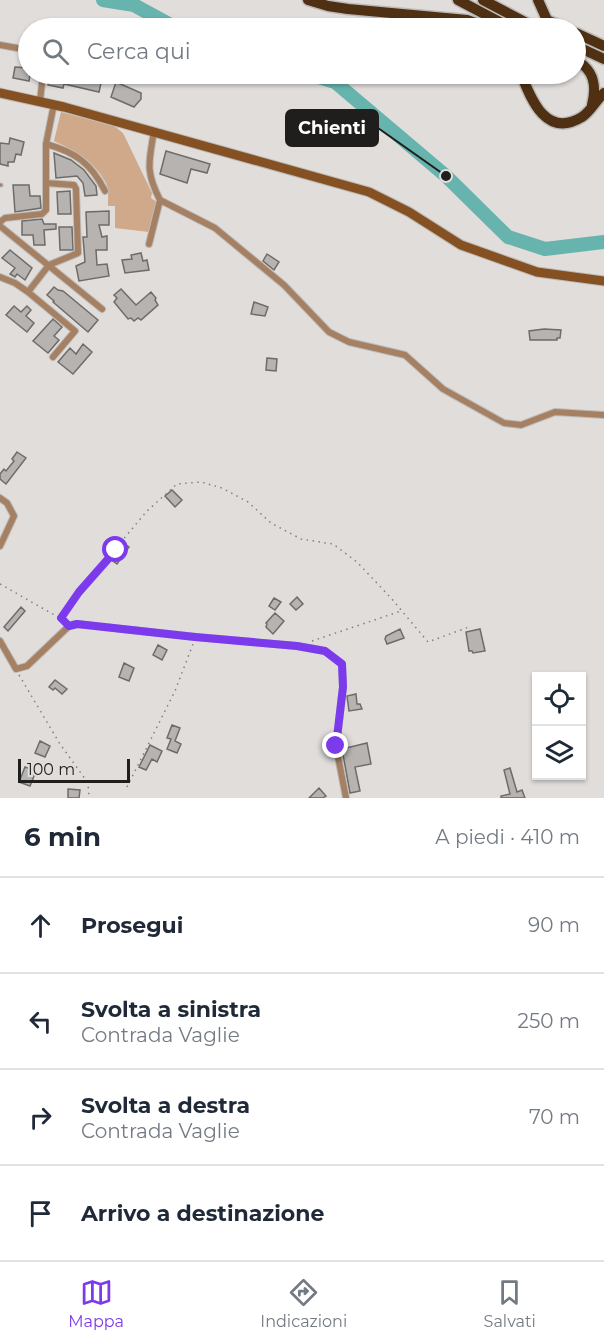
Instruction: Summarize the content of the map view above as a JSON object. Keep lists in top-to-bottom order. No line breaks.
{"places":["Chienti"],"scale_bar":"100 m","page":{"search":"Cerca qui","scale":"100 m","heading":["6 min","A piedi · 410 m"],"list":[["Prosegui","90 m"],["Svolta a sinistra","Contrada Vaglie","250 m"],["Svolta a destra","Contrada Vaglie","70 m"],"Arrivo a destinazione"],"nav":["Mappa","Indicazioni","Salvati"]}}
